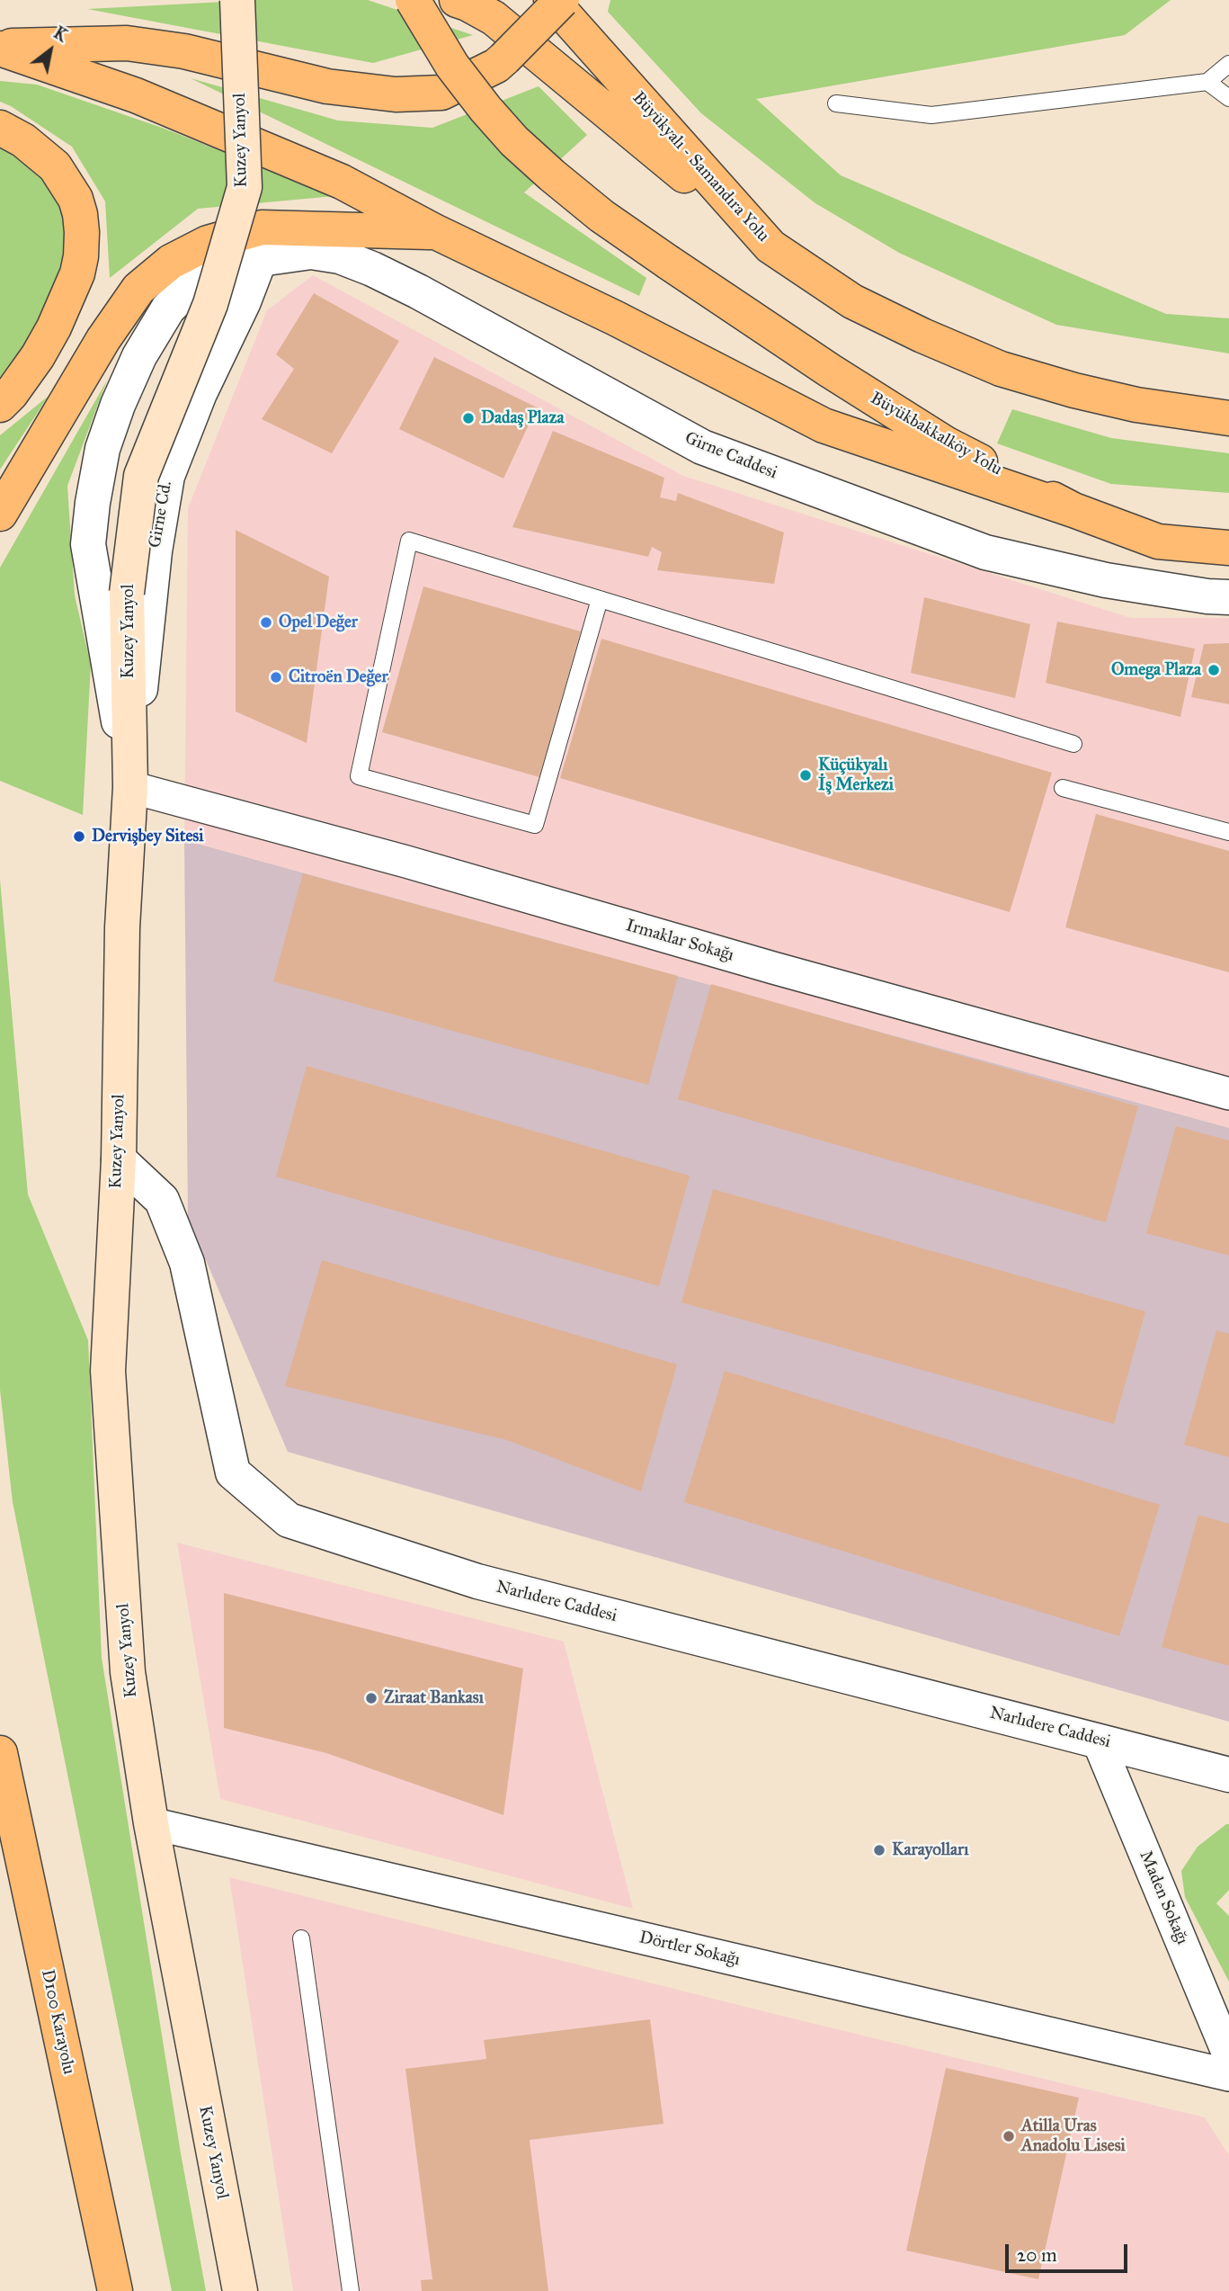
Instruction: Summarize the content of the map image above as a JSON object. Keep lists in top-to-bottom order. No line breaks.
{"streets":{"highway":["Büyükyalı - Samandıra Yolu","Büyükbakkalköy Yolu","D100 Karayolu"],"main road":["Kuzey Yanyol"],"street":["Girne Caddesi","Girne Cd.","Irmaklar Sokağı","Narlıdere Caddesi","Maden Sokağı","Dörtler Sokağı"]},"crossings":[["Kuzey Yanyol","Girne Caddesi"],["Kuzey Yanyol","Girne Cd."],["Kuzey Yanyol","Irmaklar Sokağı"],["Kuzey Yanyol","Narlıdere Caddesi"],["Kuzey Yanyol","Dörtler Sokağı"],["Girne Caddesi","Girne Cd."],["Girne Caddesi","Irmaklar Sokağı"],["Girne Cd.","Irmaklar Sokağı"],["Narlıdere Caddesi","Maden Sokağı"]],"places":["Dadaş Plaza","Opel Değer","Omega Plaza","Citroën Değer","Küçükyalı İş Merkezi","Dervişbey Sitesi","Ziraat Bankası","Karayolları","Atilla Uras Anadolu Lisesi"],"scale_bar":"20 m","north":"top right"}
